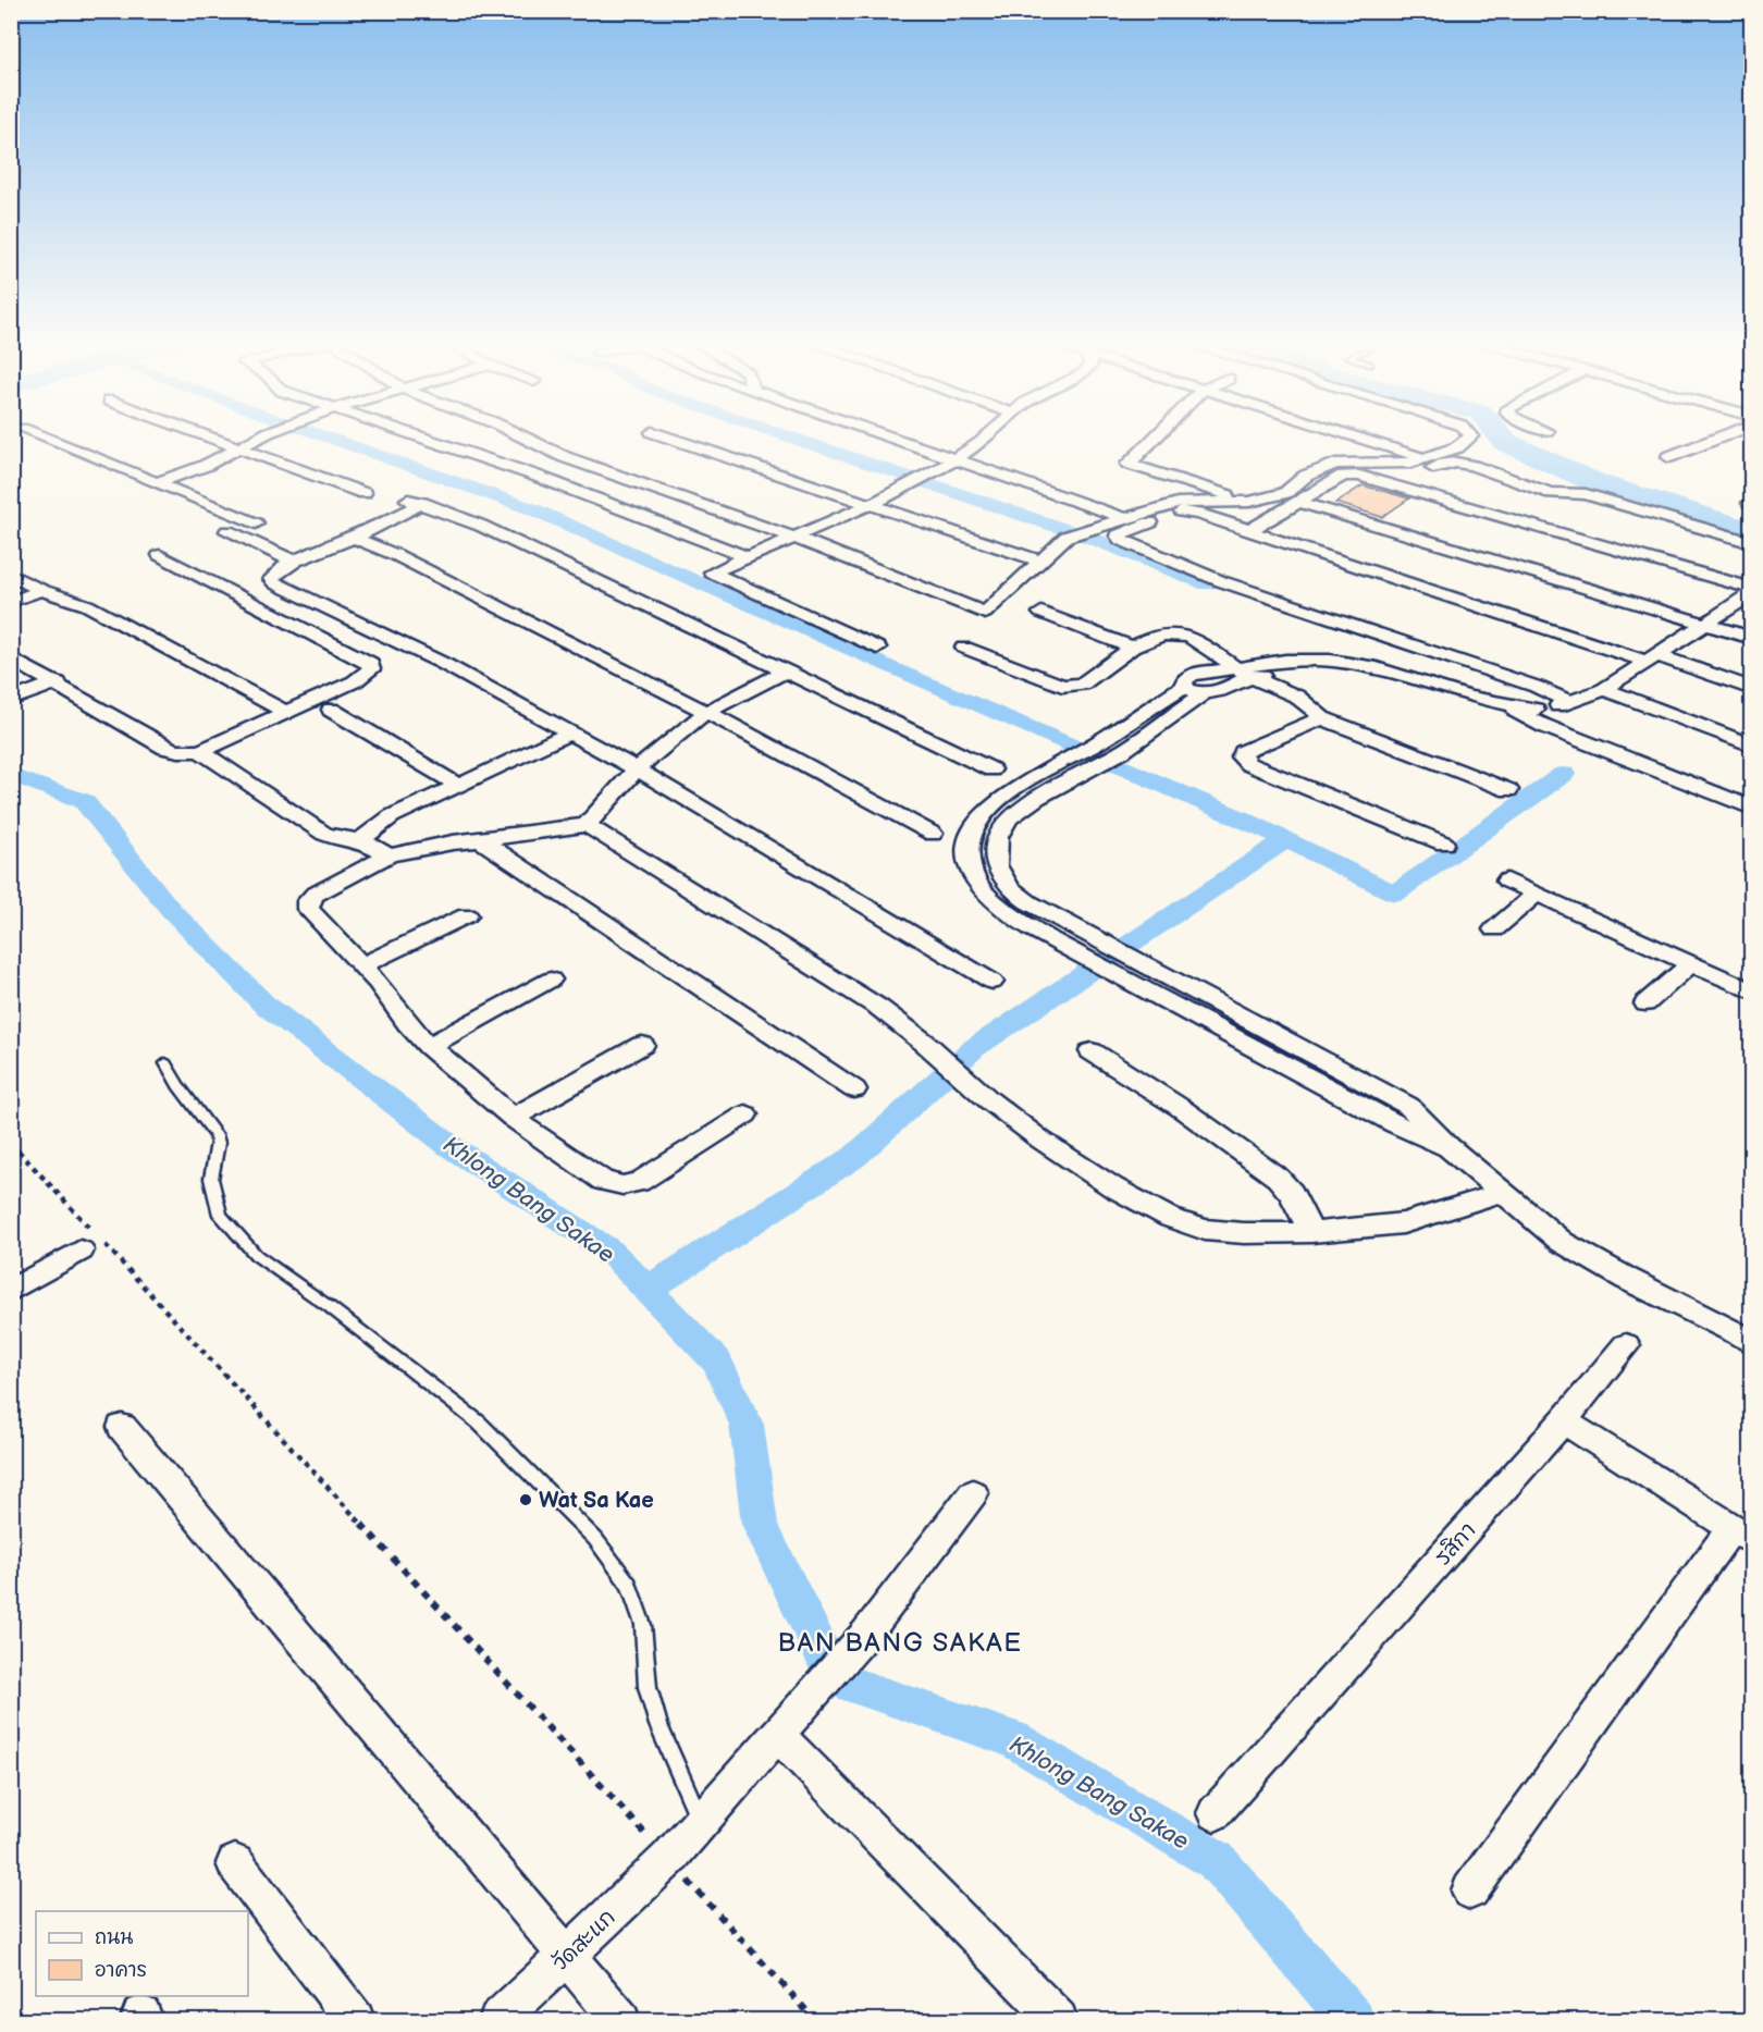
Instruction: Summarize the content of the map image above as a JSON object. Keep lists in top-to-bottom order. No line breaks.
{"streets":{"street":["รสิกา","วัดสะแก"]},"districts":["BAN BANG SAKAE"],"water":["Khlong Bang Sakae"],"places":["Wat Sa Kae"],"legend":["ถนน","อาคาร"]}
